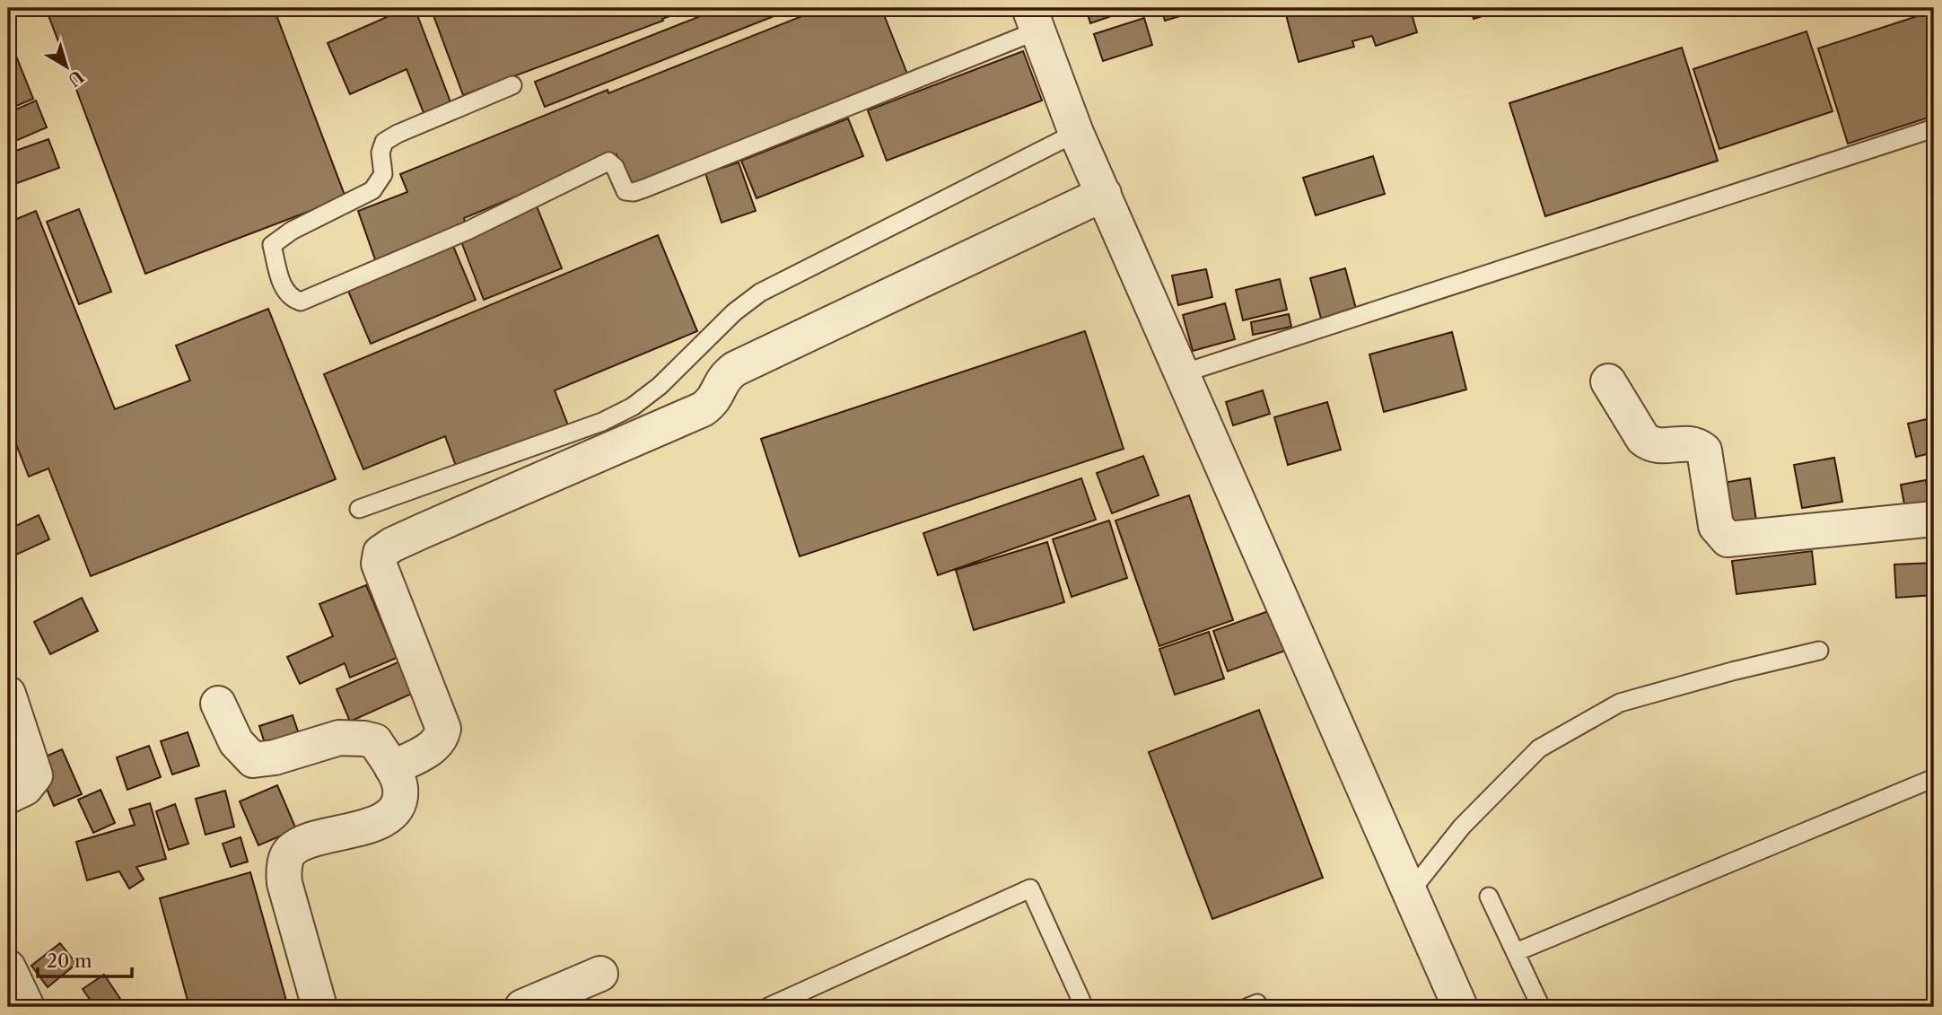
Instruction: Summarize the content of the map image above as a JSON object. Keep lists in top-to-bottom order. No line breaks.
{"scale_bar":"20 m","north":"bottom right"}
